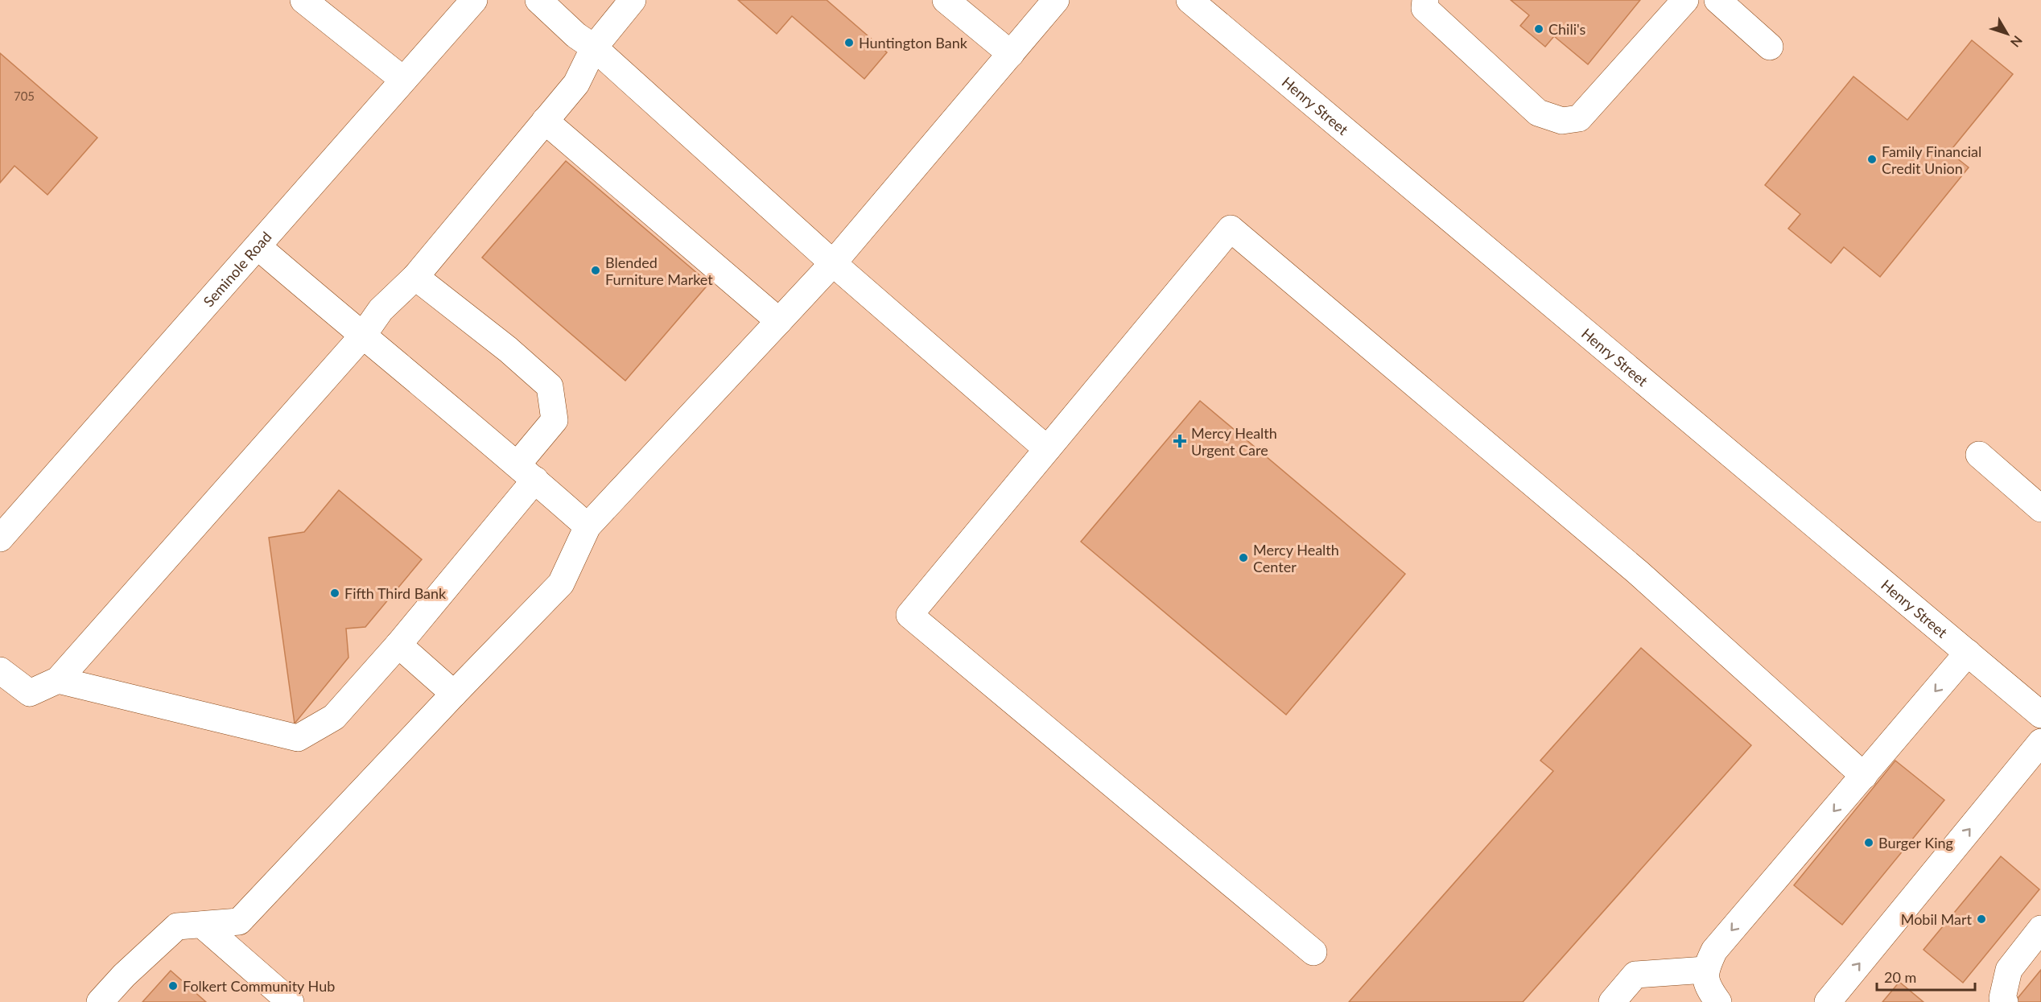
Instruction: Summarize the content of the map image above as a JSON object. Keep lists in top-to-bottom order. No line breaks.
{"streets":{"street":["Henry Street","Seminole Road"]},"places":{"other":["Chili's","Huntington Bank","Family Financial Credit Union","Blended Furniture Market","Mercy Health Center","Fifth Third Bank","Burger King","Mobil Mart","Folkert Community Hub"],"health":["Mercy Health Urgent Care"]},"house_numbers":["705"],"scale_bar":"20 m","north":"bottom right"}
